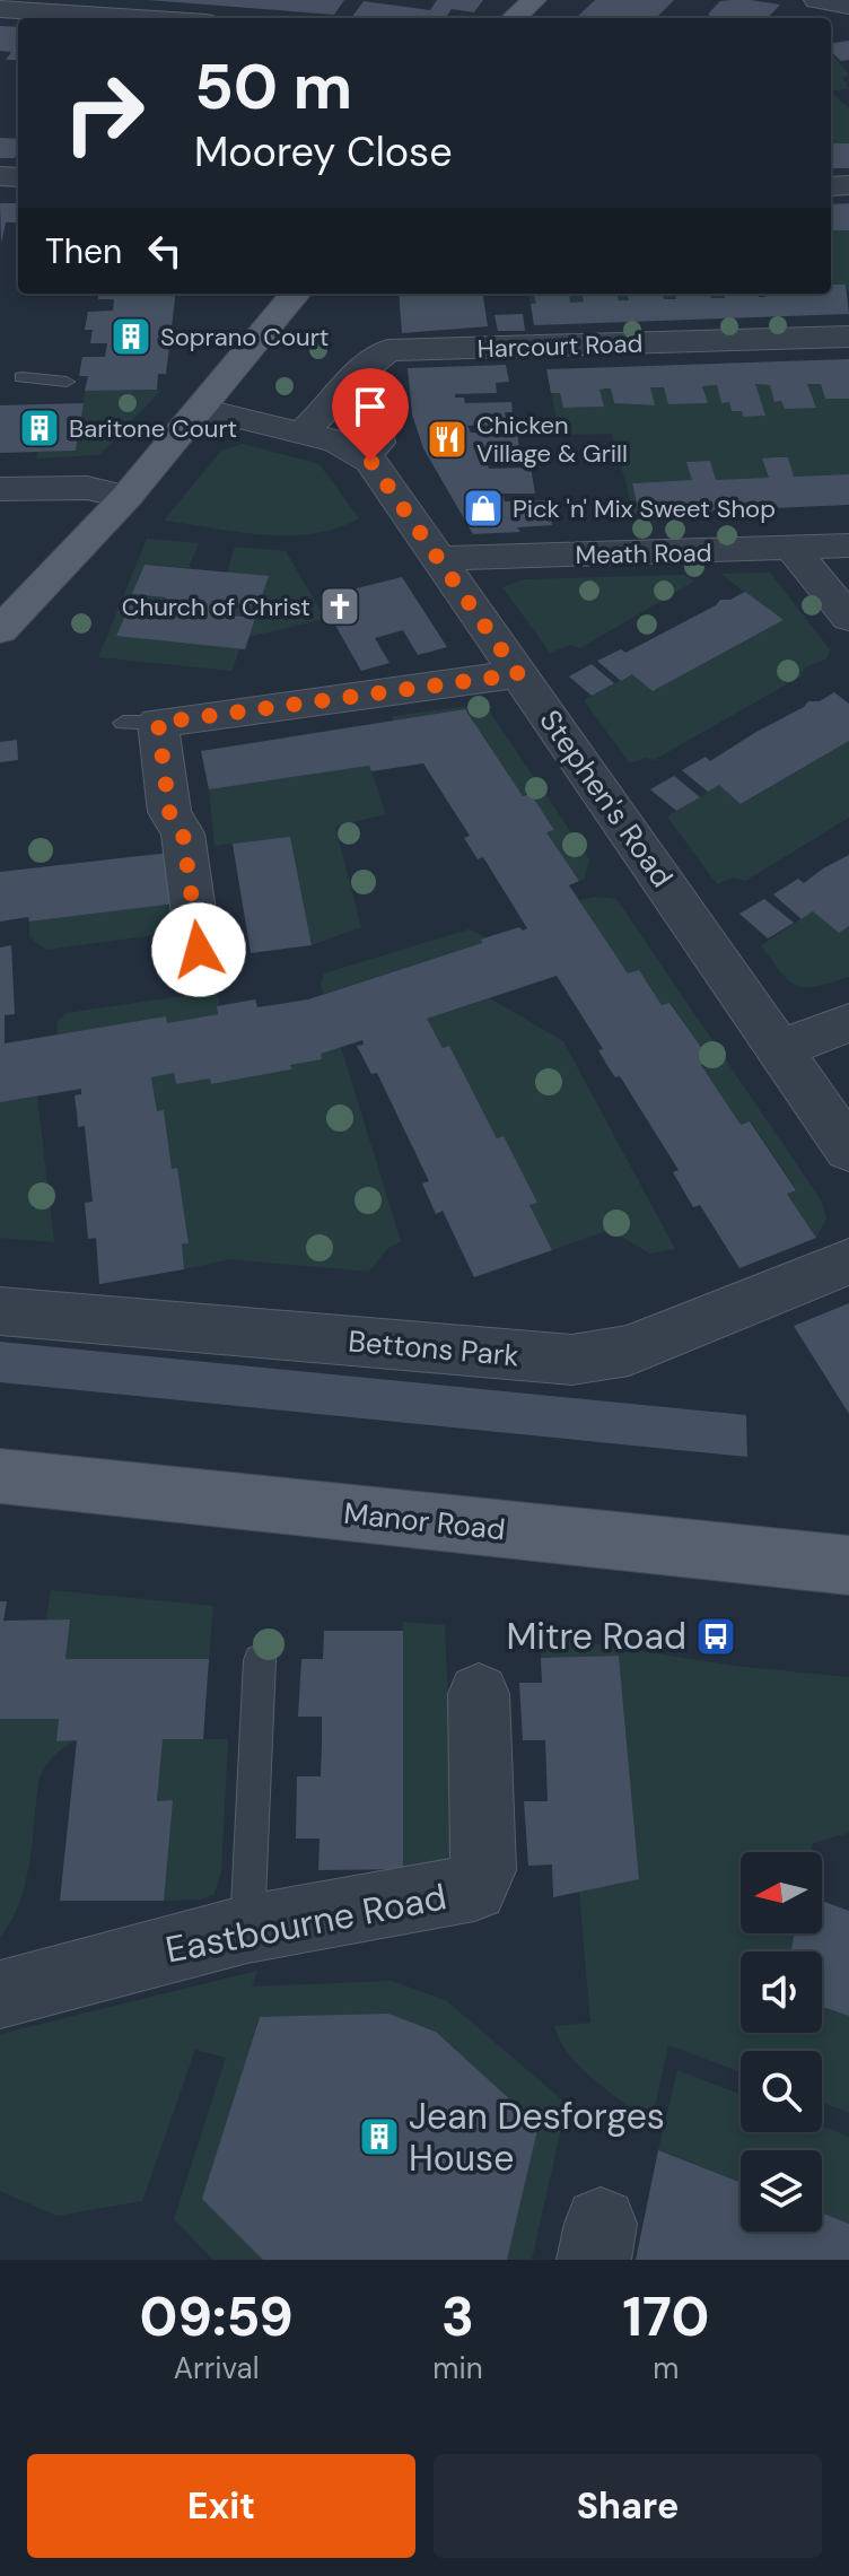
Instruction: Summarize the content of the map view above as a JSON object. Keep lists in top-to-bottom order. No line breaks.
{"streets":{"main road":["Manor Road"],"street":["Harcourt Road","Meath Road","Stephen's Road","Bettons Park","Eastbourne Road"]},"crossings":[["Harcourt Road","Stephen's Road"],["Meath Road","Stephen's Road"]],"places":{"building":["Soprano Court","Baritone Court","Jean Desforges House"],"restaurant":["Chicken Village & Grill"],"shop":["Pick 'n' Mix Sweet Shop"],"church":["Church of Christ"],"bus stop":["Mitre Road"]},"north":"left","page":{"turn":["50 m","Moorey Close"],"then":"Then","eta":["09:59","Arrival","3","min","170","m"],"buttons":["Exit","Share"]}}
